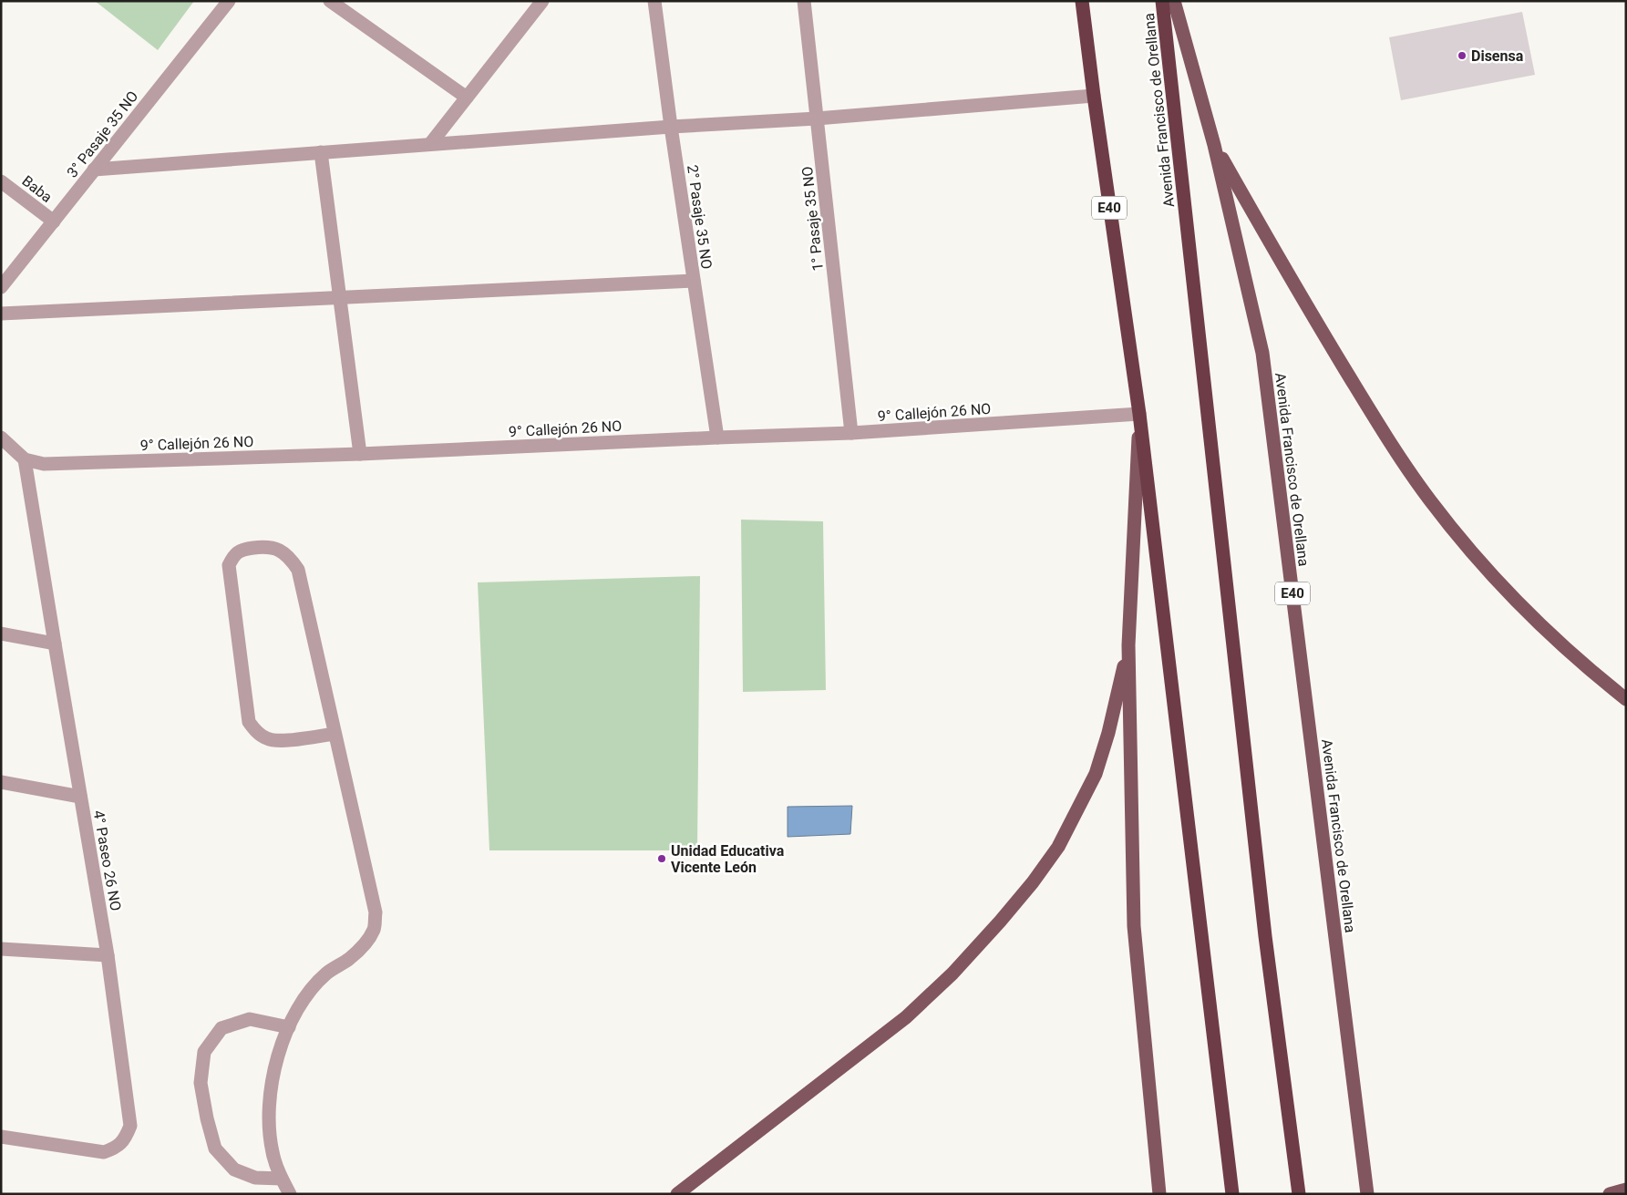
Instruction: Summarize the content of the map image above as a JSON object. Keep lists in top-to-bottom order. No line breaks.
{"streets":{"highway":["Avenida Francisco de Orellana","E40"],"street":["3° Pasaje 35 NO","Baba","2° Pasaje 35 NO","1° Pasaje 35 NO","9° Callejón 26 NO","4° Paseo 26 NO"]},"crossings":[["3° Pasaje 35 NO","Baba"],["E40","9° Callejón 26 NO"],["2° Pasaje 35 NO","9° Callejón 26 NO"],["1° Pasaje 35 NO","9° Callejón 26 NO"],["9° Callejón 26 NO","4° Paseo 26 NO"]],"places":["Disensa","Unidad Educativa Vicente León"]}
